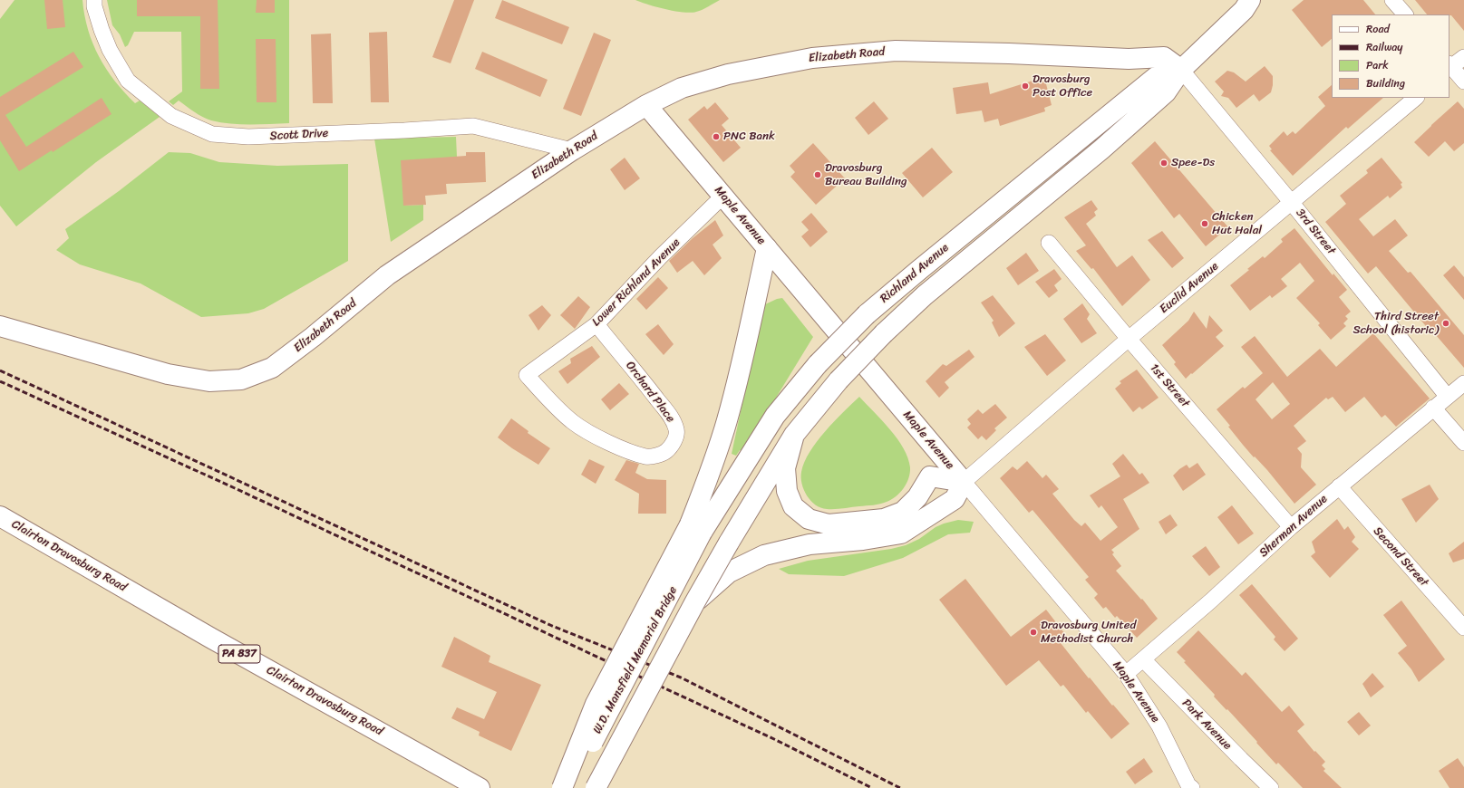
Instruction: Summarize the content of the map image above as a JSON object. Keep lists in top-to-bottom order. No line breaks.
{"streets":{"main road":["Elizabeth Road","Maple Avenue","Richland Avenue","Clairton Dravosburg Road","PA 837","W.D. Mansfield Memorial Bridge"],"street":["Scott Drive","3rd Street","Lower Richland Avenue","Euclid Avenue","1st Street","Orchard Place","Sherman Avenue","Second Street","Park Avenue"]},"crossings":[["Elizabeth Road","Scott Drive"],["Elizabeth Road","Maple Avenue"],["Elizabeth Road","3rd Street"],["Elizabeth Road","Richland Avenue"],["Maple Avenue","Lower Richland Avenue"],["Maple Avenue","Euclid Avenue"],["Maple Avenue","Sherman Avenue"],["3rd Street","Richland Avenue"],["3rd Street","Euclid Avenue"],["3rd Street","Sherman Avenue"],["Richland Avenue","W.D. Mansfield Memorial Bridge"],["Lower Richland Avenue","Orchard Place"],["Euclid Avenue","1st Street"],["1st Street","Sherman Avenue"],["Sherman Avenue","Second Street"],["Sherman Avenue","Park Avenue"]],"places":["Dravosburg Post Office","PNC Bank","Spee-Ds","Dravosburg Bureau Building","Chicken Hut Halal","Third Street School (historic)","Dravosburg United Methodist Church"],"legend":["Road","Railway","Park","Building"]}
